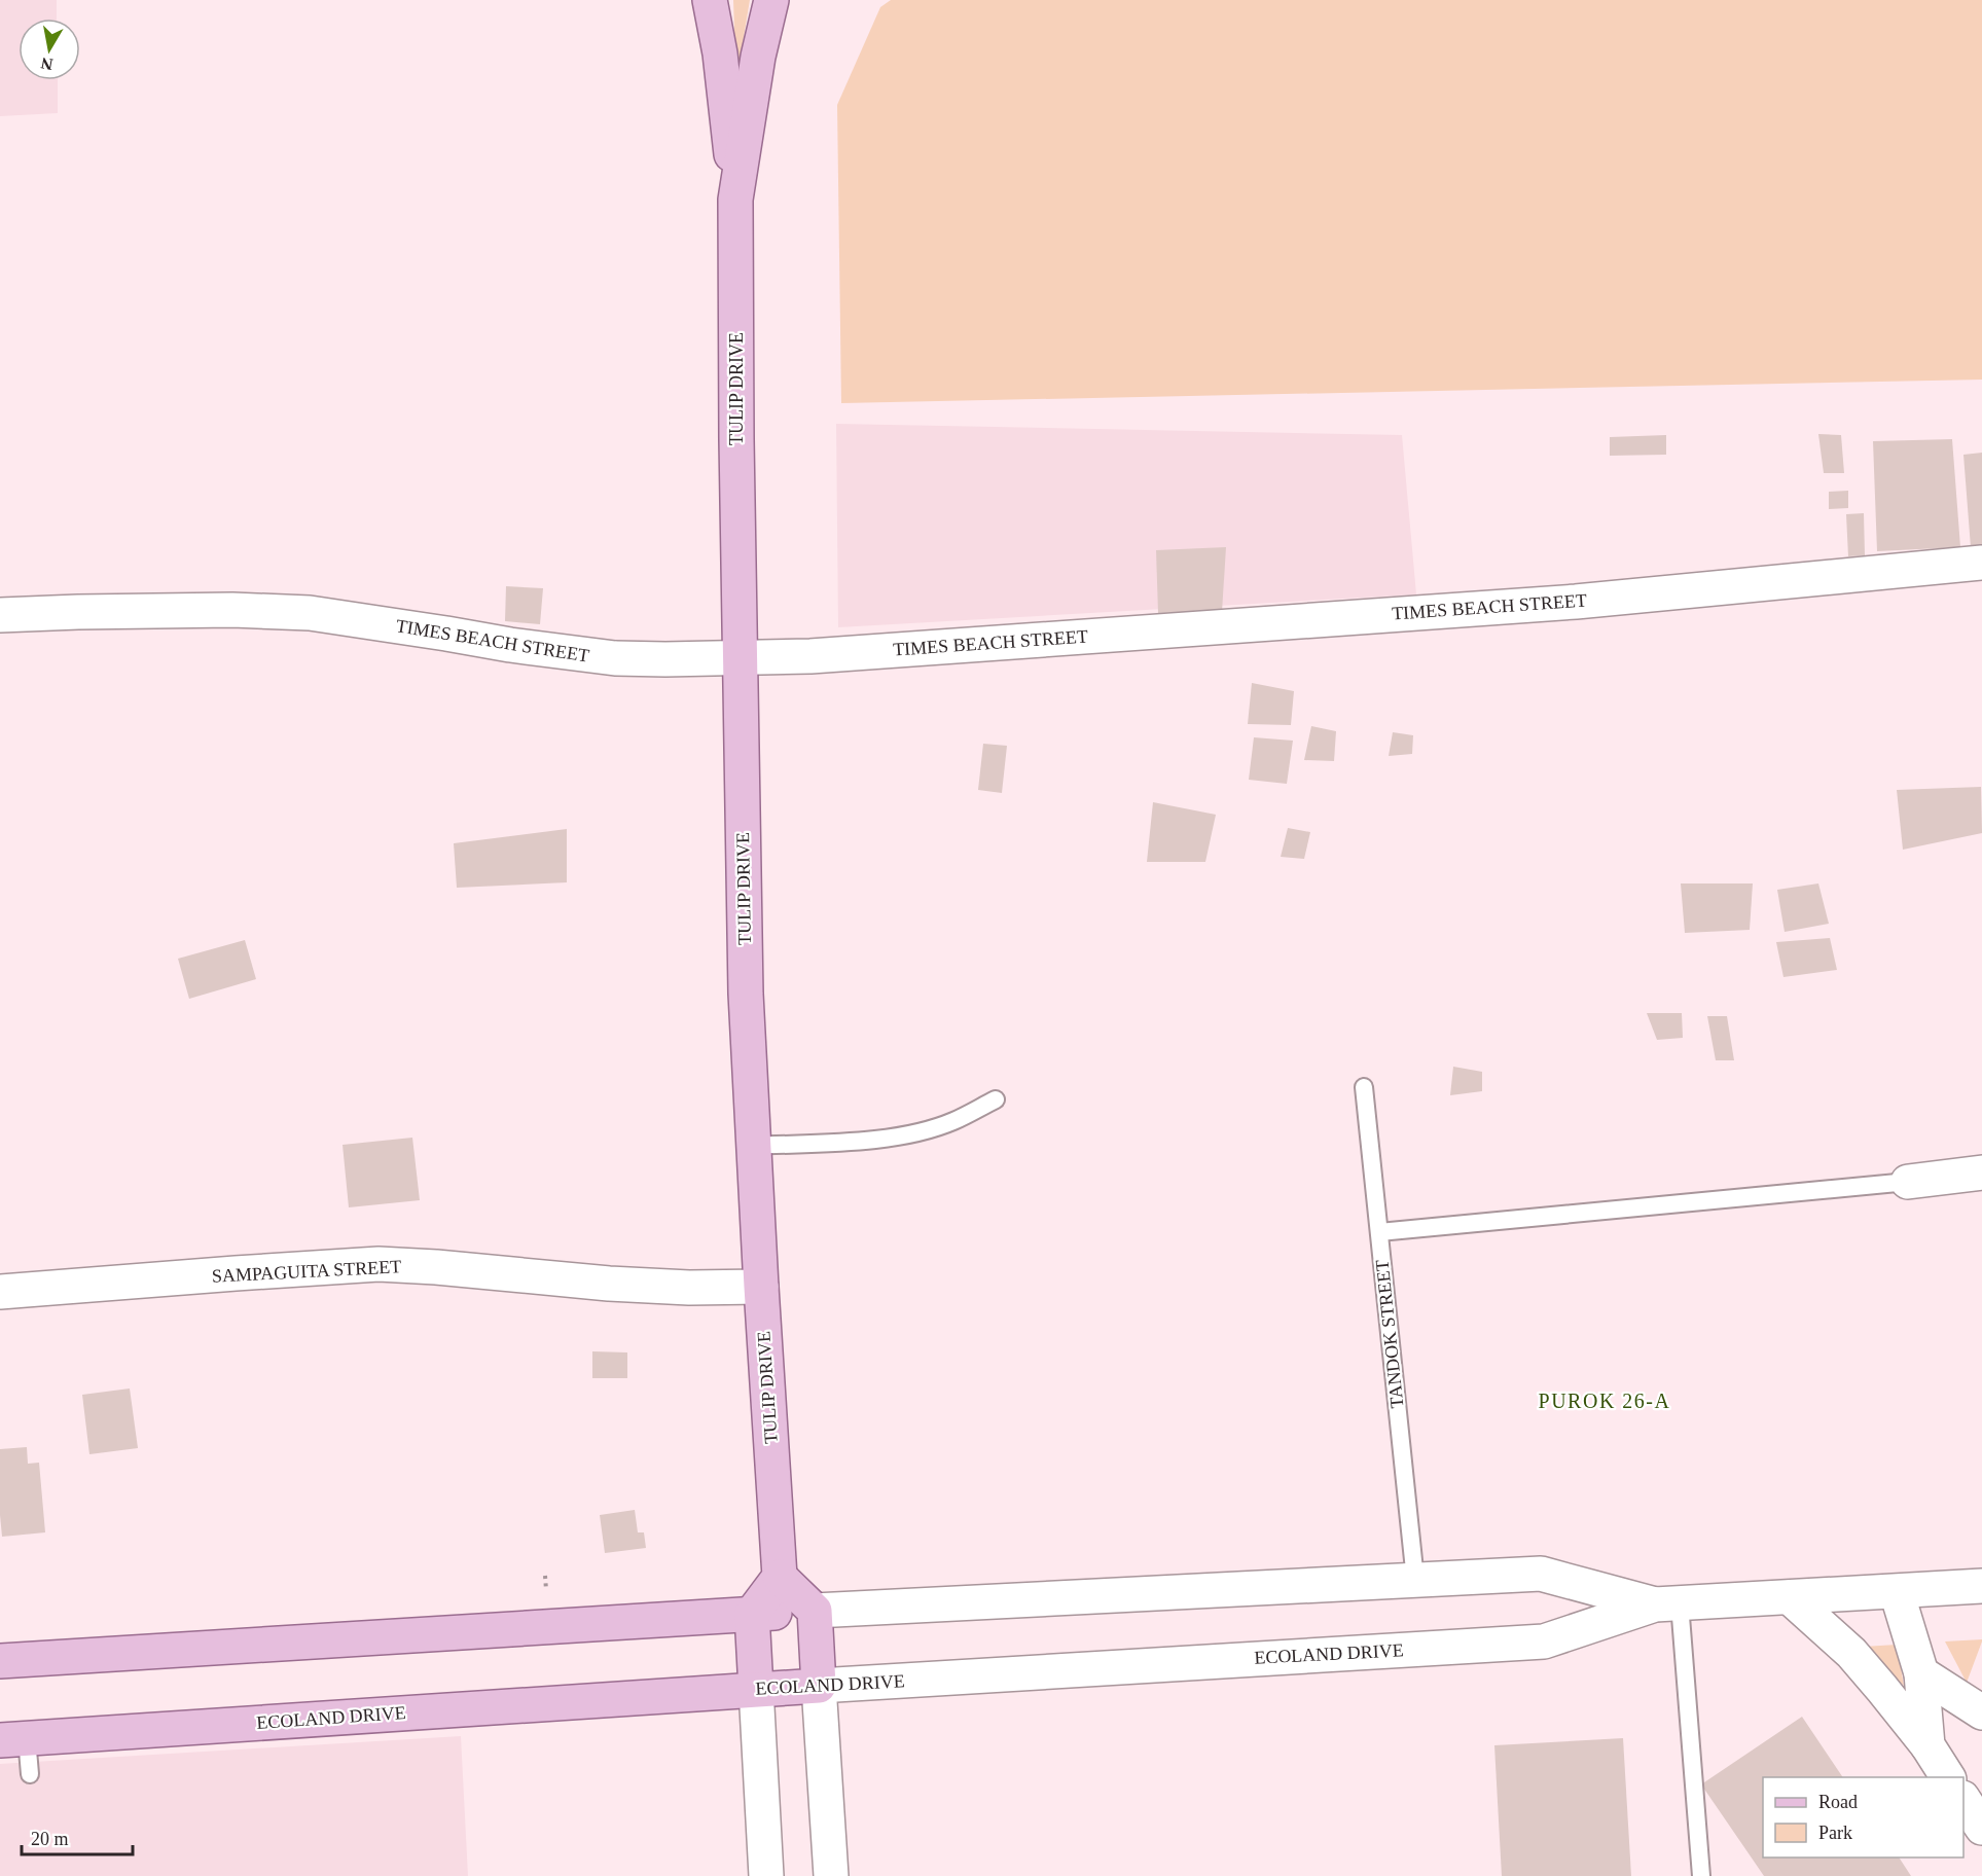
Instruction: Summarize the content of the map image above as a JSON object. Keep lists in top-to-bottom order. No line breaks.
{"streets":{"main road":["TULIP DRIVE","ECOLAND DRIVE"],"street":["TIMES BEACH STREET","SAMPAGUITA STREET"],"lane":["TANDOK STREET"]},"crossings":[["TULIP DRIVE","TIMES BEACH STREET"],["TULIP DRIVE","SAMPAGUITA STREET"],["TANDOK STREET","ECOLAND DRIVE"]],"districts":["PUROK 26-A"],"legend":["Road","Park"],"scale_bar":"20 m","north":"bottom"}
